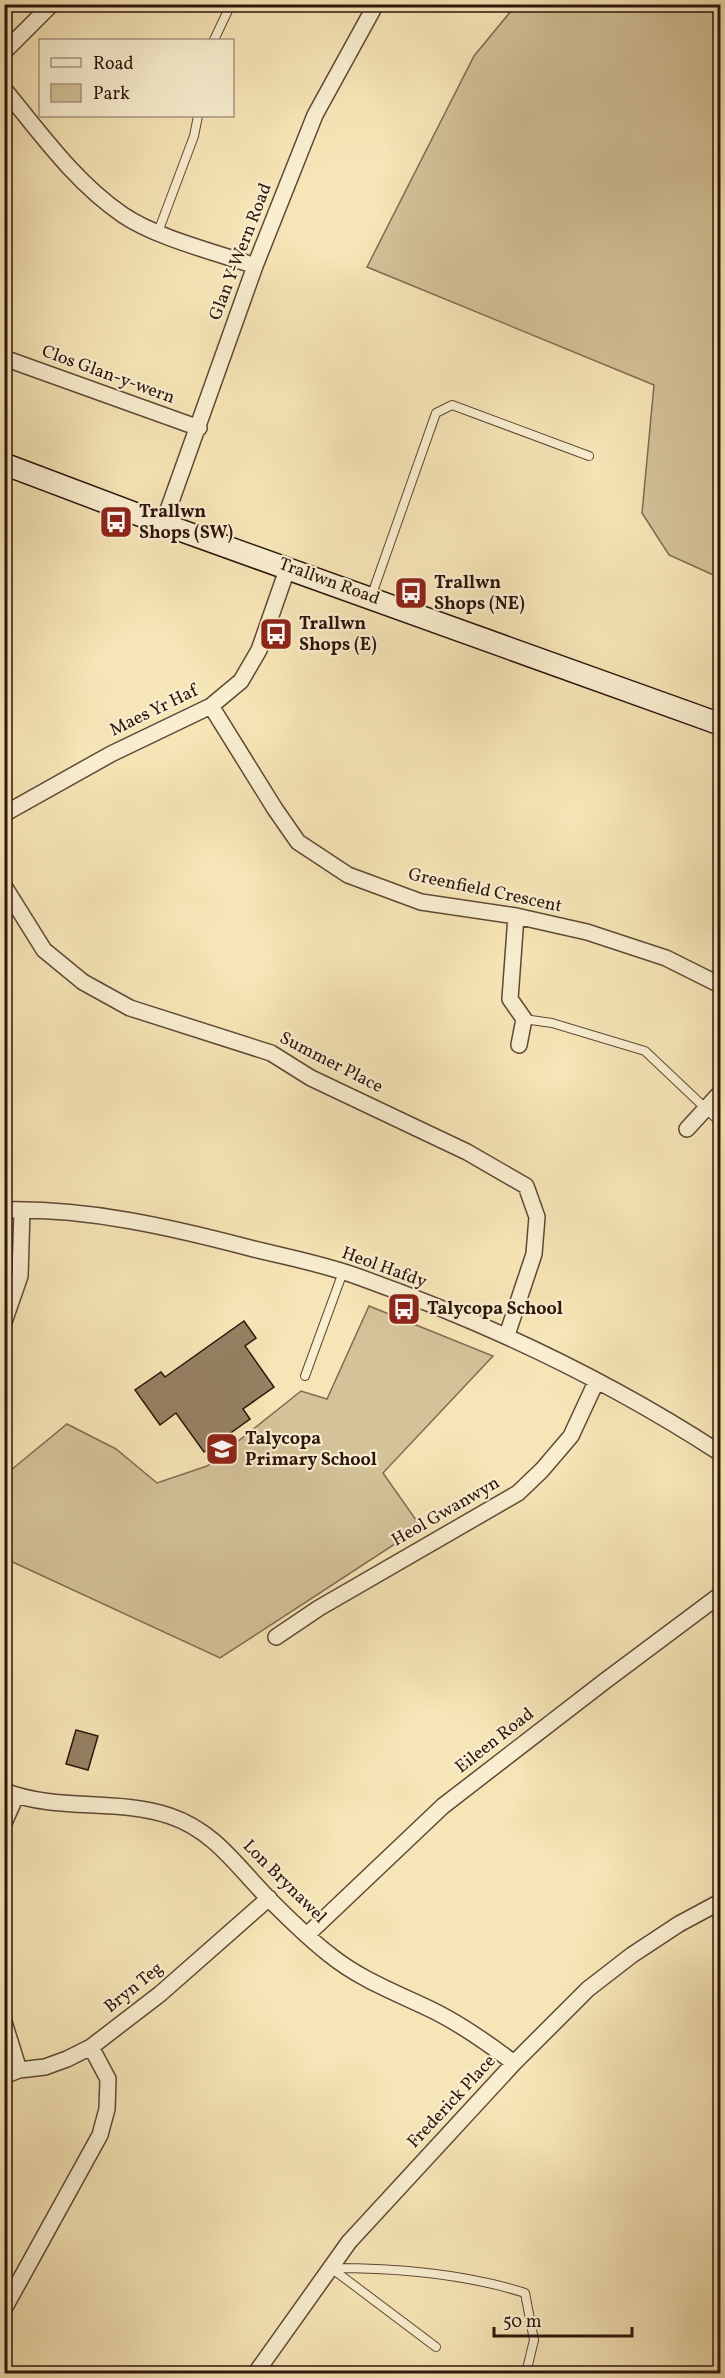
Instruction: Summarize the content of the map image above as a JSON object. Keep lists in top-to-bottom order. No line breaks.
{"streets":{"street":["Glan Y-Wern Road","Clos Glan-y-wern","Trallwn Road","Maes Yr Haf","Greenfield Crescent","Summer Place","Heol Hafdy","Heol Gwanwyn","Eileen Road","Lon Brynawel","Bryn Teg","Frederick Place"]},"crossings":[["Glan Y-Wern Road","Clos Glan-y-wern"],["Glan Y-Wern Road","Trallwn Road"],["Trallwn Road","Maes Yr Haf"],["Maes Yr Haf","Greenfield Crescent"],["Summer Place","Heol Hafdy"],["Heol Hafdy","Heol Gwanwyn"],["Eileen Road","Lon Brynawel"],["Lon Brynawel","Bryn Teg"],["Lon Brynawel","Frederick Place"]],"places":{"bus stop":["Trallwn Shops (SW)","Trallwn Shops (NE)","Trallwn Shops (E)","Talycopa School"],"school or university":["Talycopa Primary School"]},"legend":["Road","Park"],"scale_bar":"50 m"}
